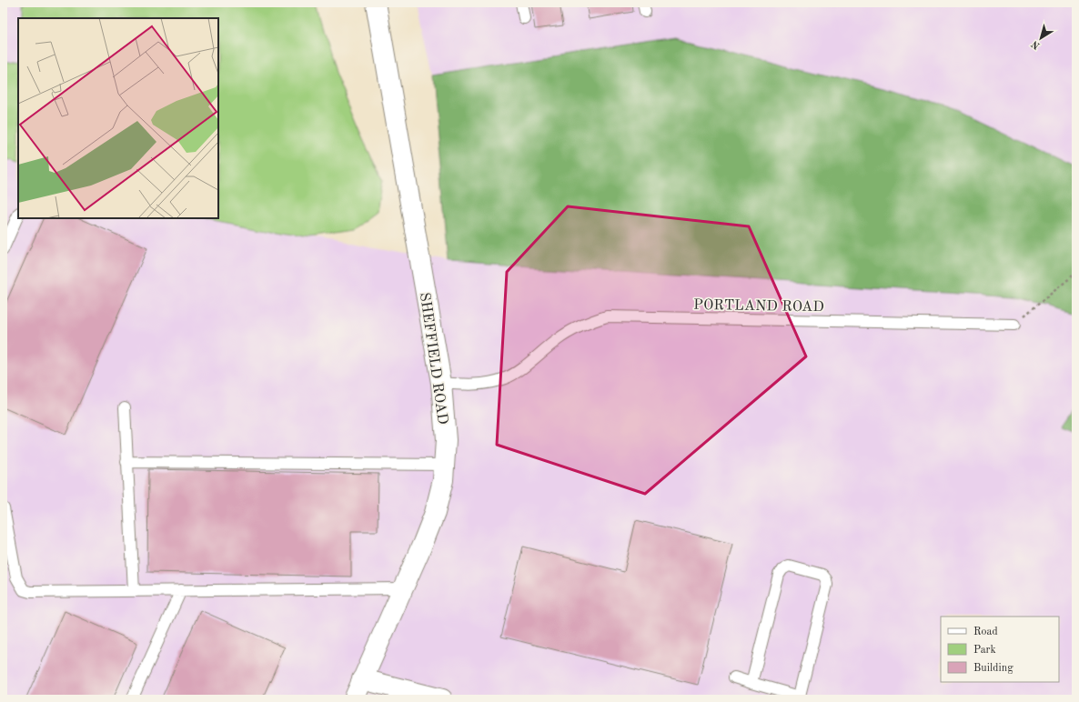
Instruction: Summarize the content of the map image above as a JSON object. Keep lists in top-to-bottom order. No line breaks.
{"streets":{"street":["SHEFFIELD ROAD"],"lane":["PORTLAND ROAD"]},"crossings":[["PORTLAND ROAD","SHEFFIELD ROAD"]],"legend":["Road","Park","Building"],"north":"bottom left"}
